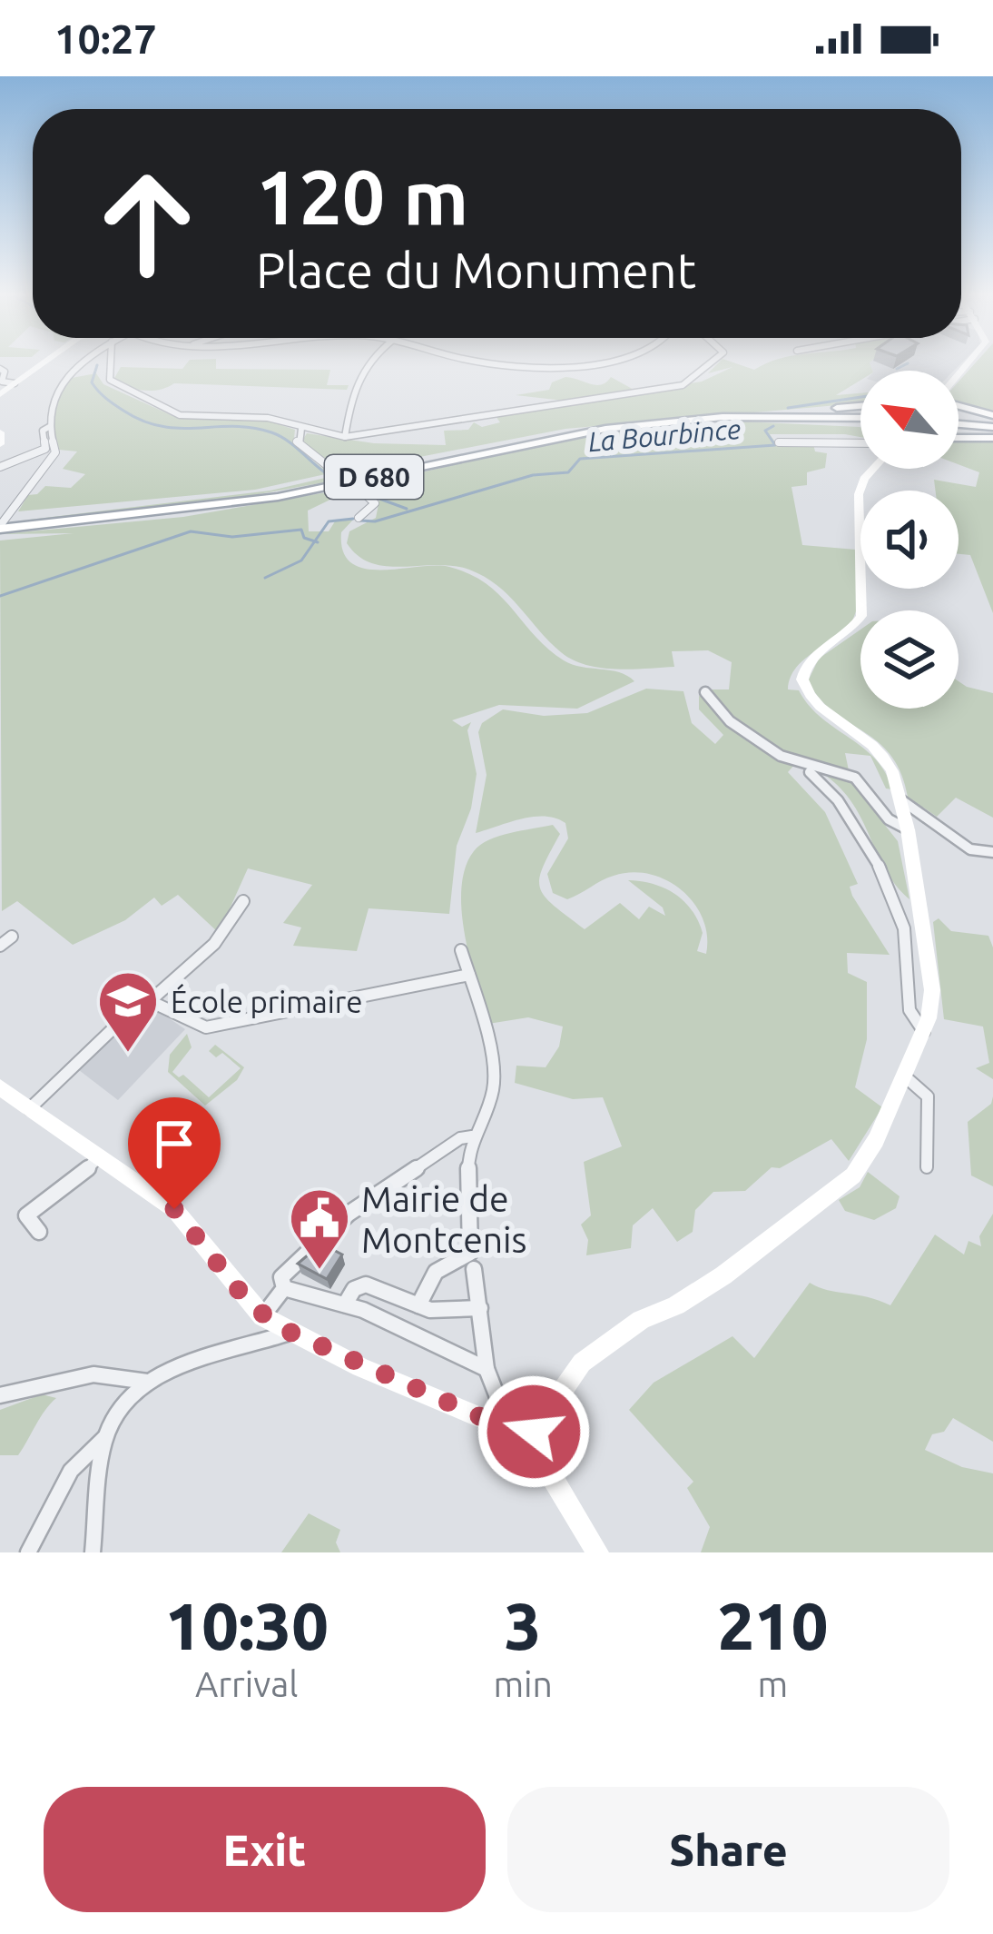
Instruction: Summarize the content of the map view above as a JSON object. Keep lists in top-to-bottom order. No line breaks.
{"streets":{"main road":["D 680"]},"water":["La Bourbince"],"places":{"school or university":["École primaire"],"public building":["Mairie de Montcenis"]},"north":"top left","page":{"status":"10:27","turn":["120 m","Place du Monument"],"eta":["10:30","Arrival","3","min","210","m"],"buttons":["Exit","Share"]}}
